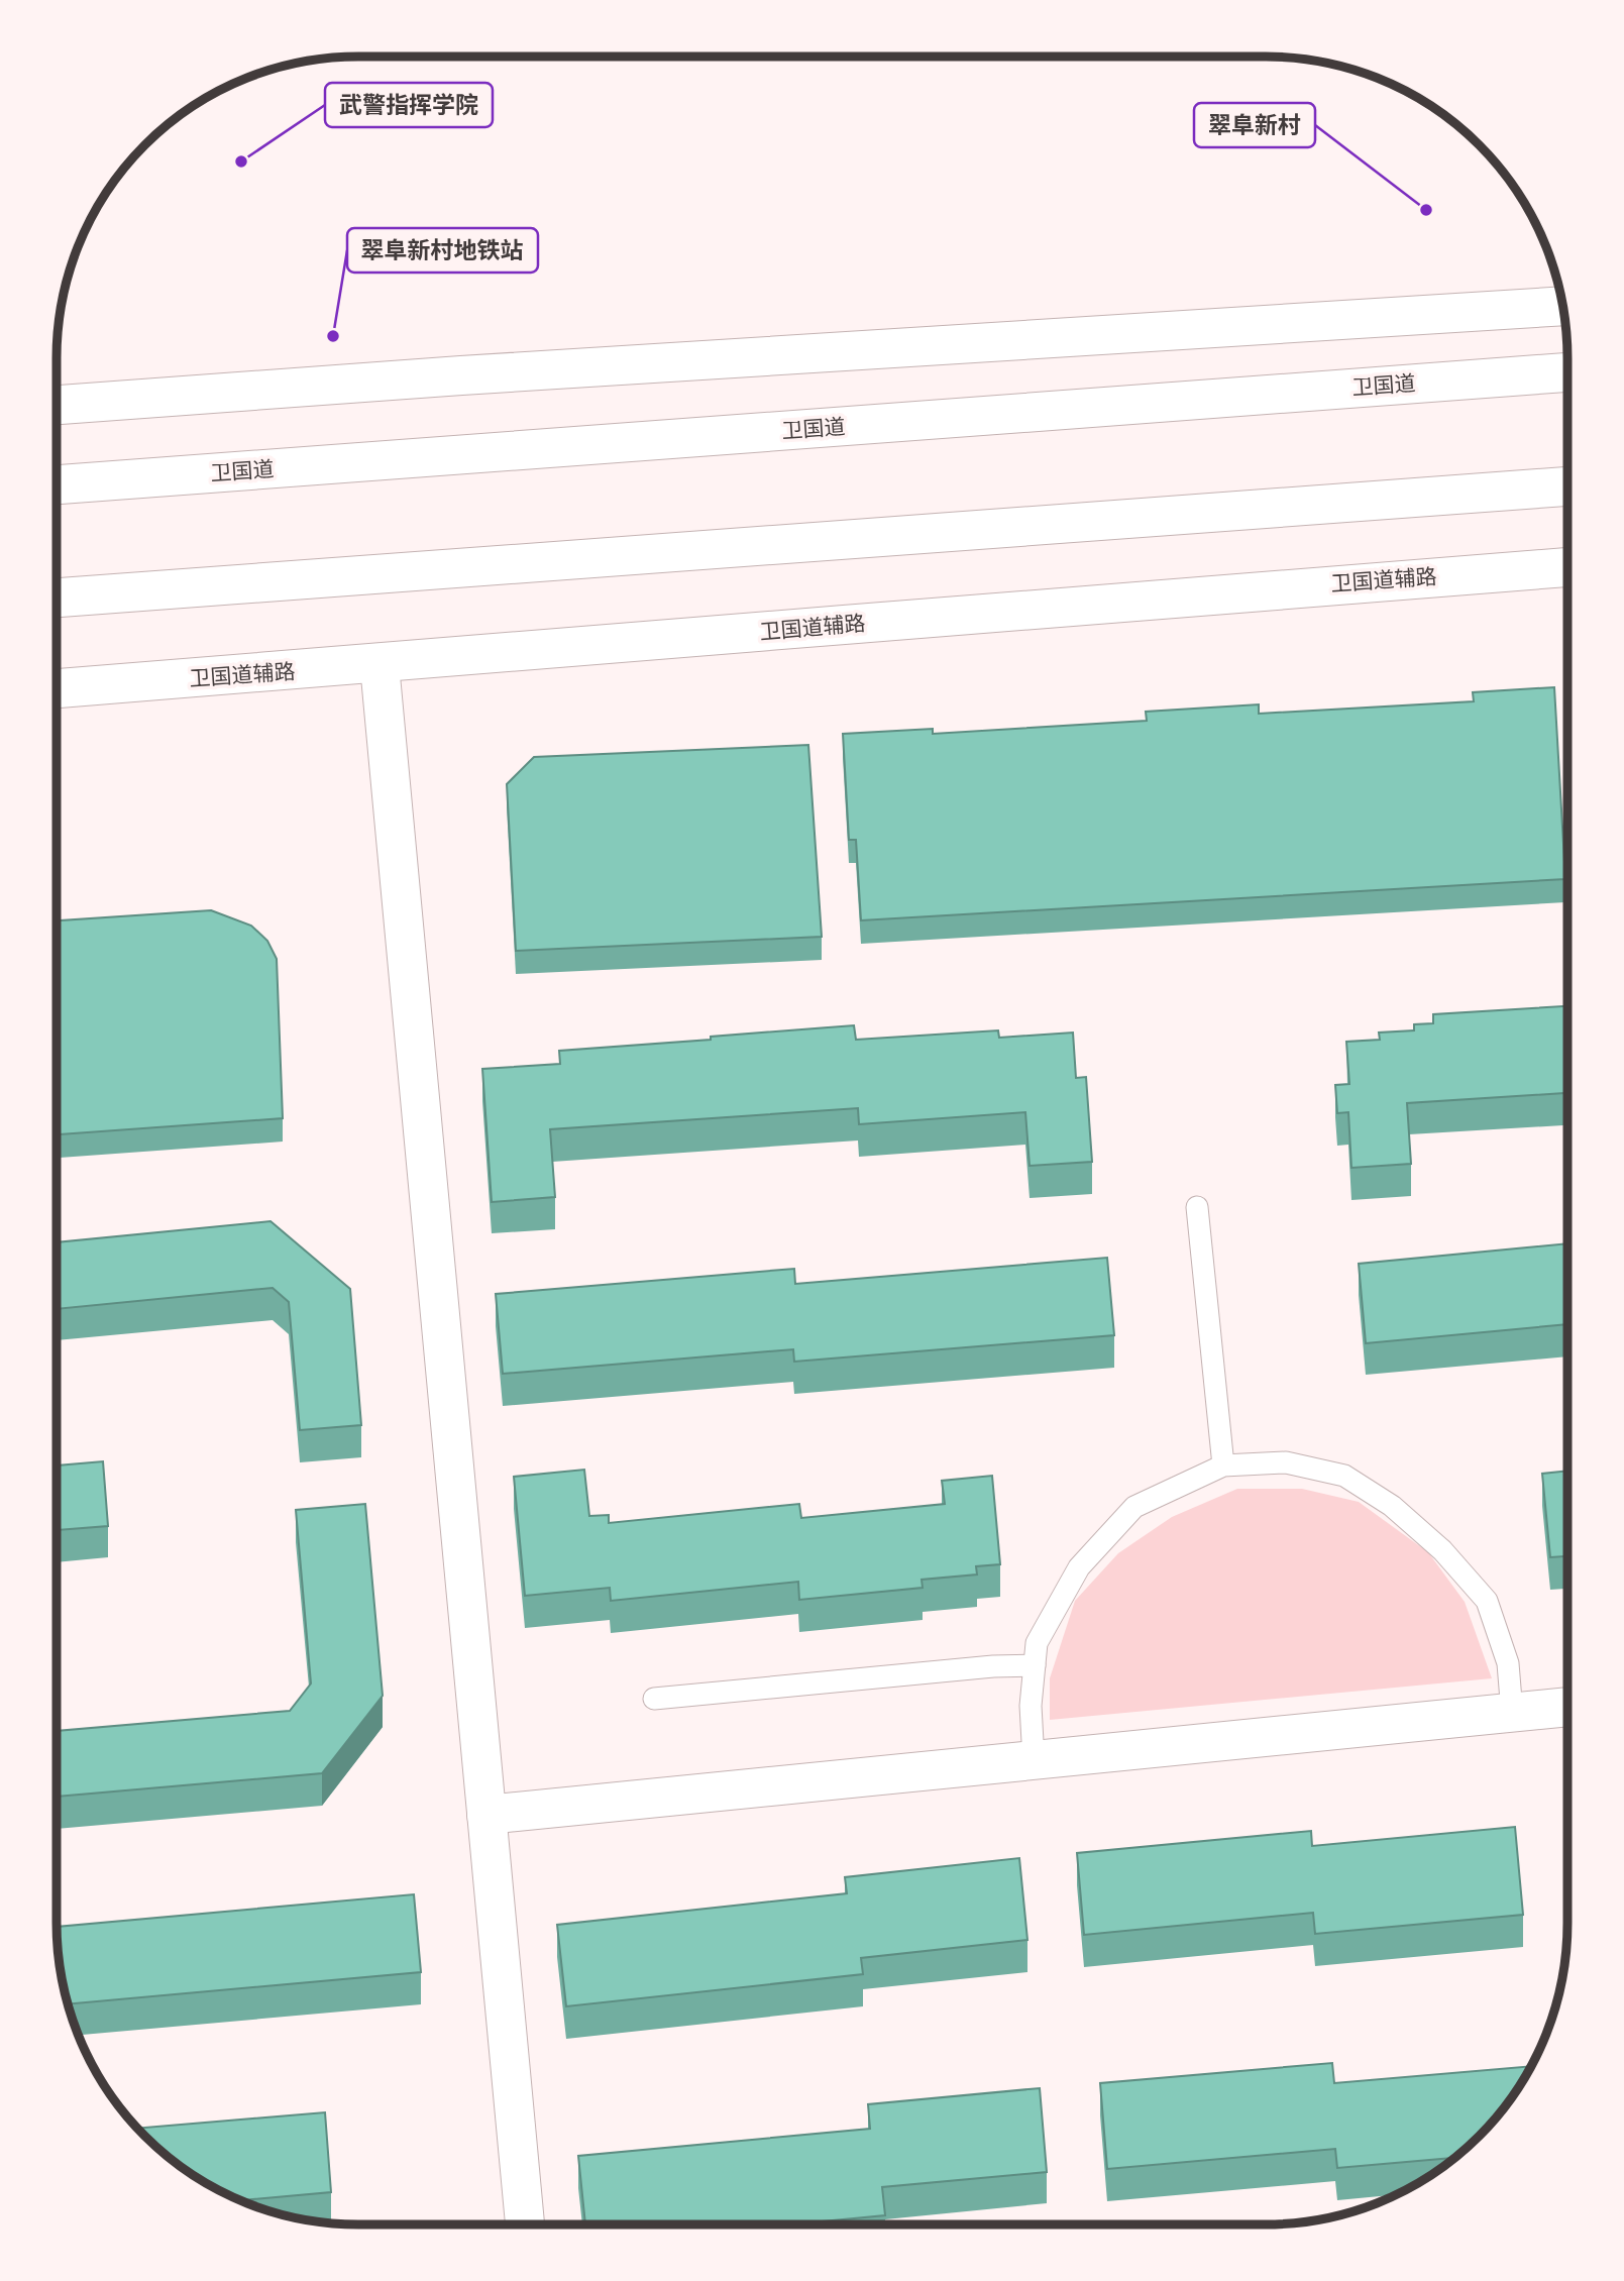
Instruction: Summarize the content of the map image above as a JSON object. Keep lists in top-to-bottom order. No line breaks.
{"streets":{"main road":["卫国道","卫国道辅路"]},"places":["武警指挥学院","翠阜新村","翠阜新村地铁站"]}
